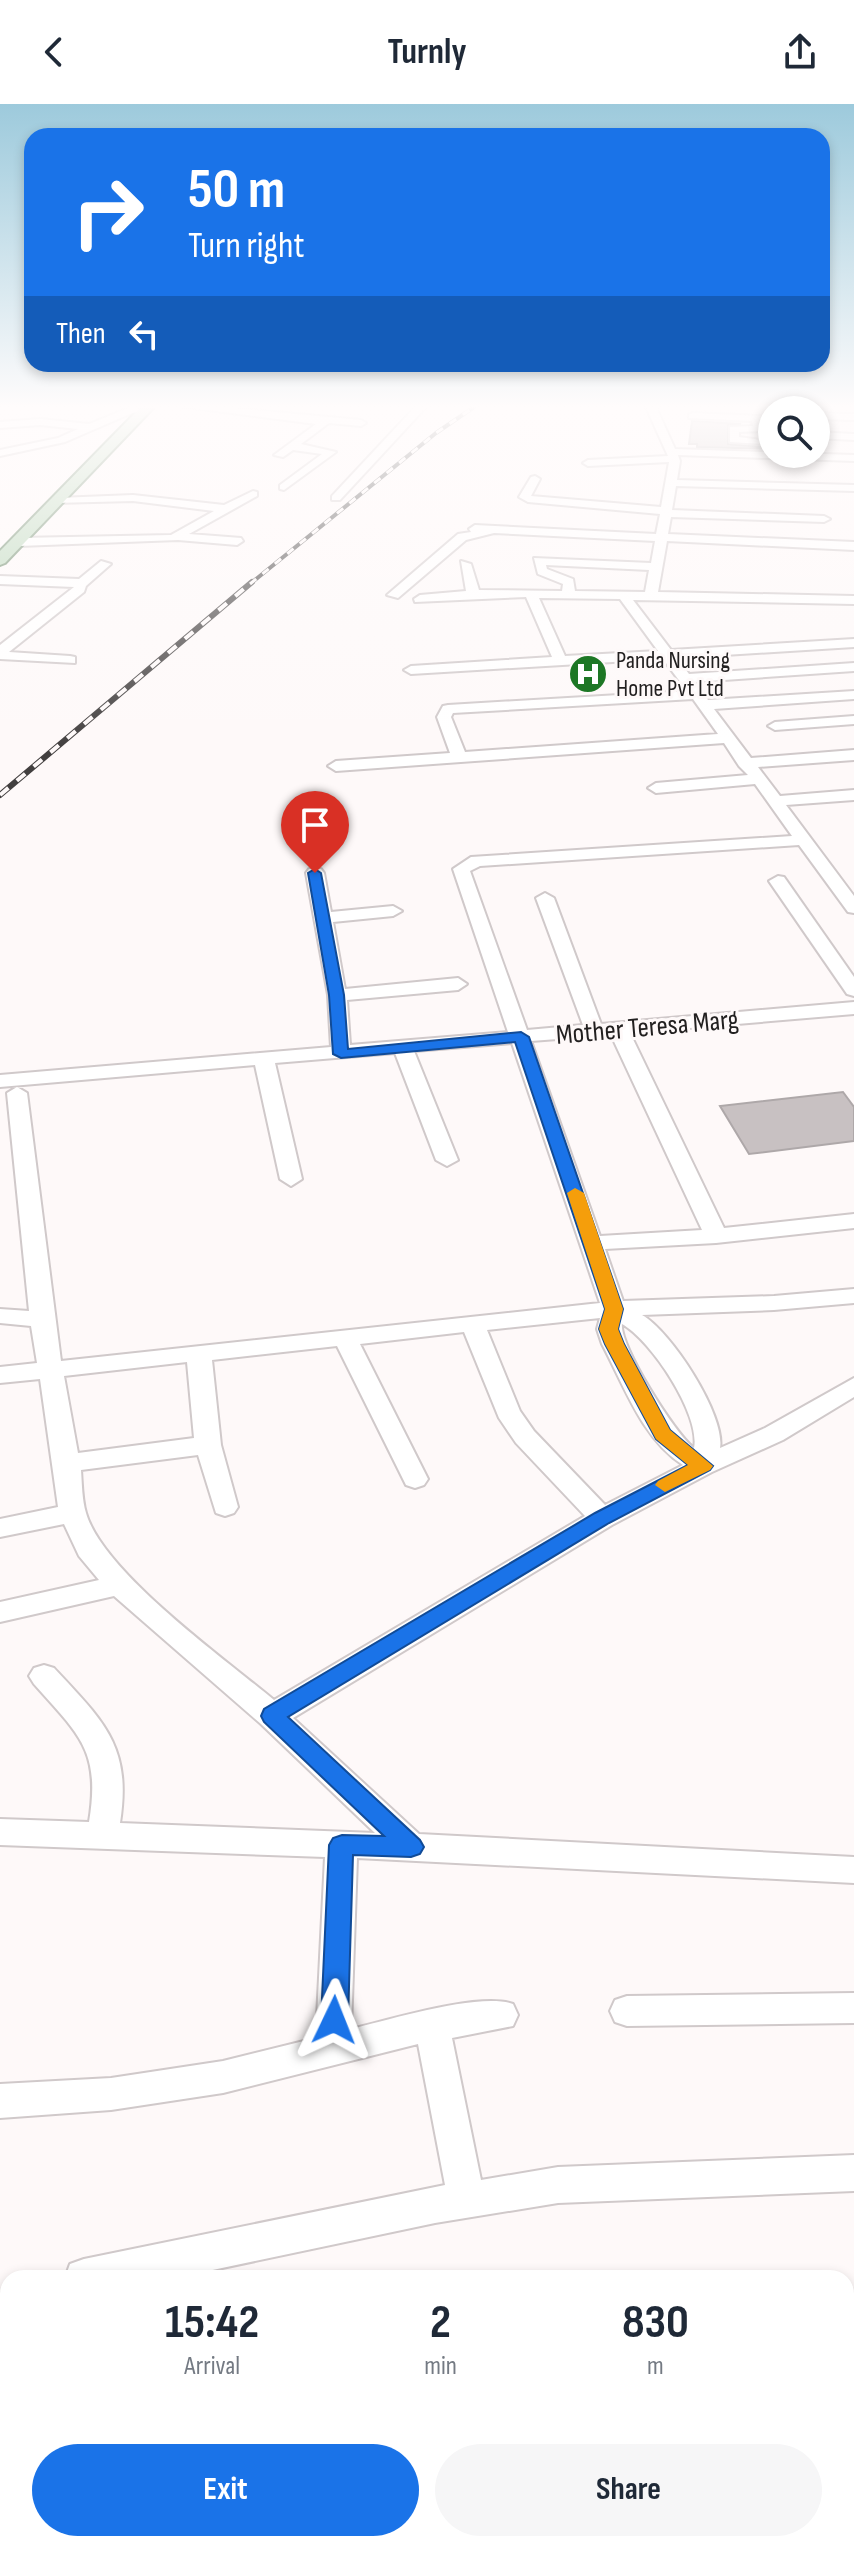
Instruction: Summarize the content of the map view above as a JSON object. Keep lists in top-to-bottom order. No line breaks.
{"streets":{"street":["Mother Teresa Marg"]},"places":{"hospital":["Panda Nursing Home Pvt Ltd"]},"page":{"header":"Turnly","turn":["50 m","Turn right"],"then":"Then","eta":["15:42","Arrival","2","min","830","m"],"buttons":["Exit","Share"]}}
